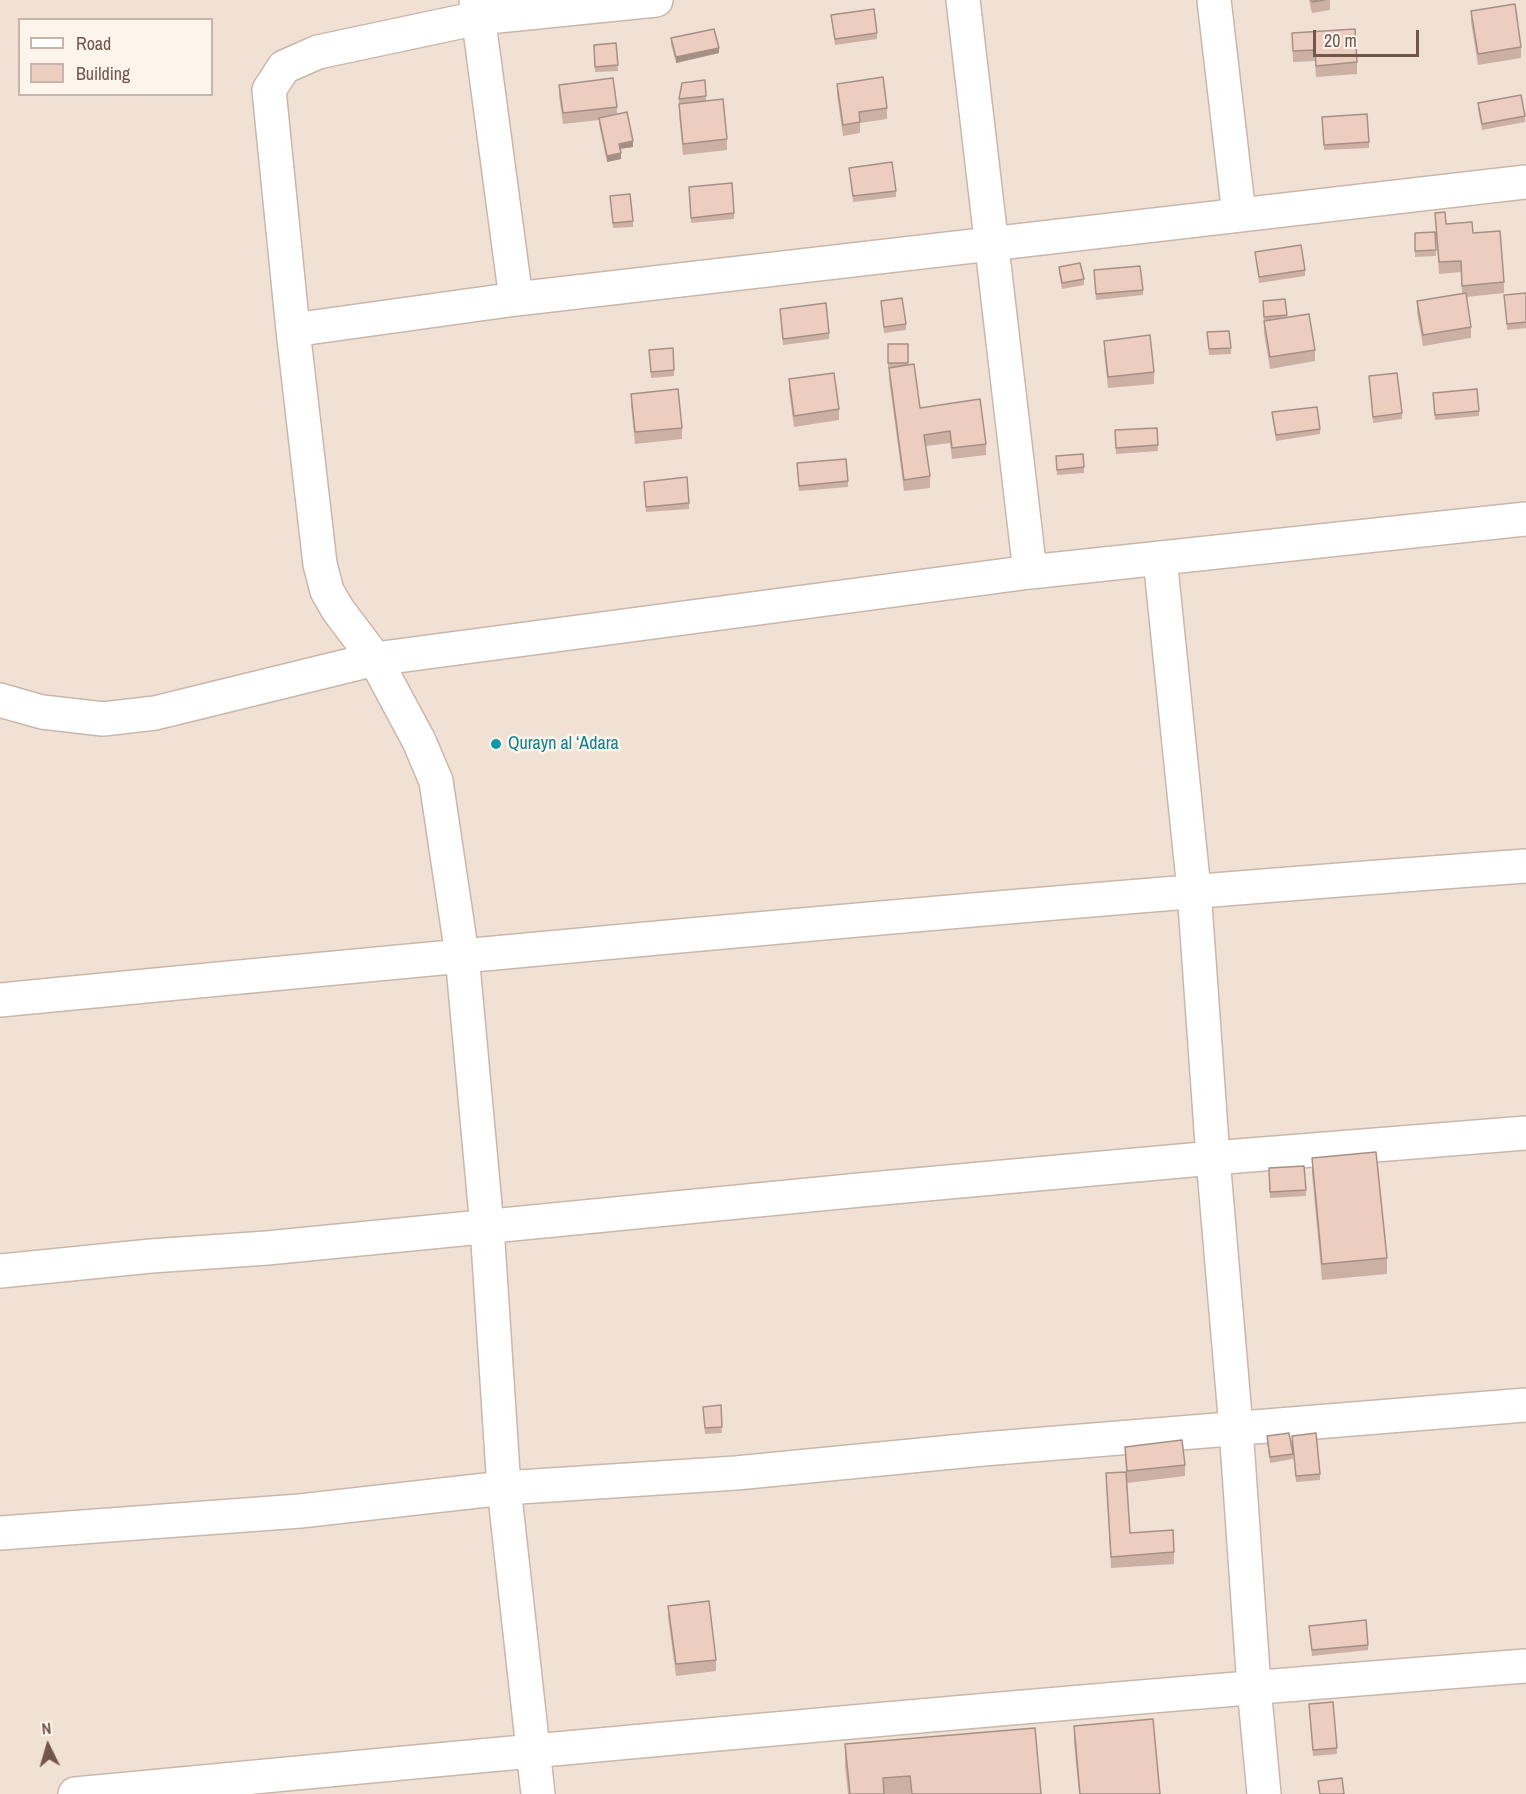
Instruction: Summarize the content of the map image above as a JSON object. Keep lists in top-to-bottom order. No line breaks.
{"places":["Qurayn al ‘Adara"],"legend":["Road","Building"],"scale_bar":"20 m","north":"top"}
